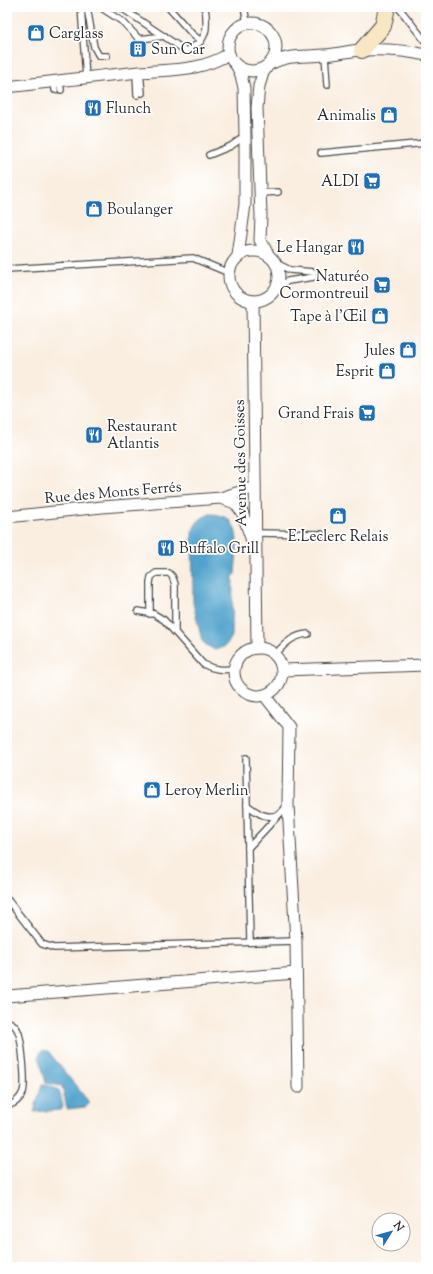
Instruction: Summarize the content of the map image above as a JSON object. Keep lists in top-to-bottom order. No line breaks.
{"streets":{"street":["Avenue des Goisses","Rue des Monts Ferrés"]},"crossings":[["Avenue des Goisses","Rue des Monts Ferrés"]],"places":{"shop":["Carglass","Animalis","Boulanger","Tape à l'Œil","Jules","Esprit","E.Leclerc Relais","Leroy Merlin"],"building":["Sun Car"],"restaurant":["Flunch","Le Hangar","Restaurant Atlantis","Buffalo Grill"],"supermarket":["ALDI","Naturéo Cormontreuil","Grand Frais"]},"north":"top right"}
